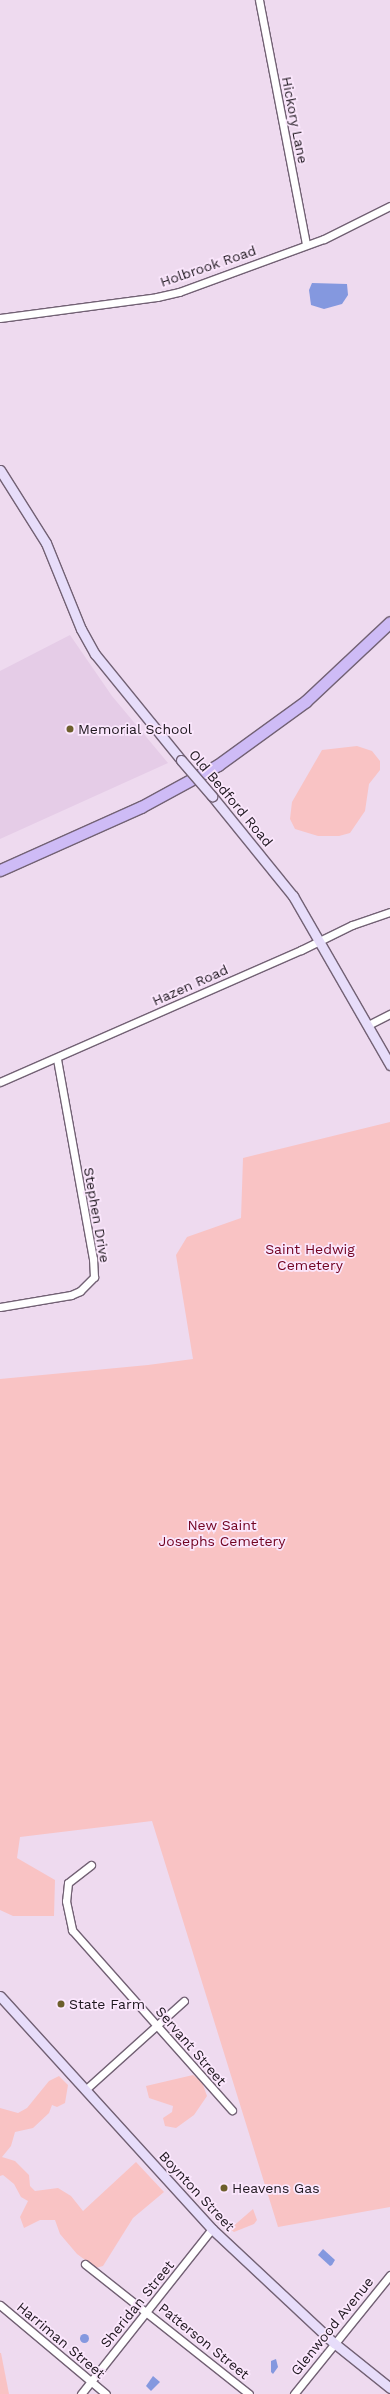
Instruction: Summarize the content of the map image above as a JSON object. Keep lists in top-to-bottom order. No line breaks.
{"streets":{"street":["Hickory Lane","Holbrook Road","Old Bedford Road","Hazen Road","Stephen Drive","Servant Street","Boynton Street","Sheridan Street","Glenwood Avenue","Harriman Street","Patterson Street"]},"crossings":[["Hickory Lane","Holbrook Road"],["Old Bedford Road","Hazen Road"],["Hazen Road","Stephen Drive"],["Boynton Street","Sheridan Street"],["Boynton Street","Glenwood Avenue"],["Sheridan Street","Harriman Street"],["Sheridan Street","Patterson Street"]],"parks":["Saint Hedwig Cemetery","New Saint Josephs Cemetery"],"places":["Memorial School","State Farm","Heavens Gas"]}
